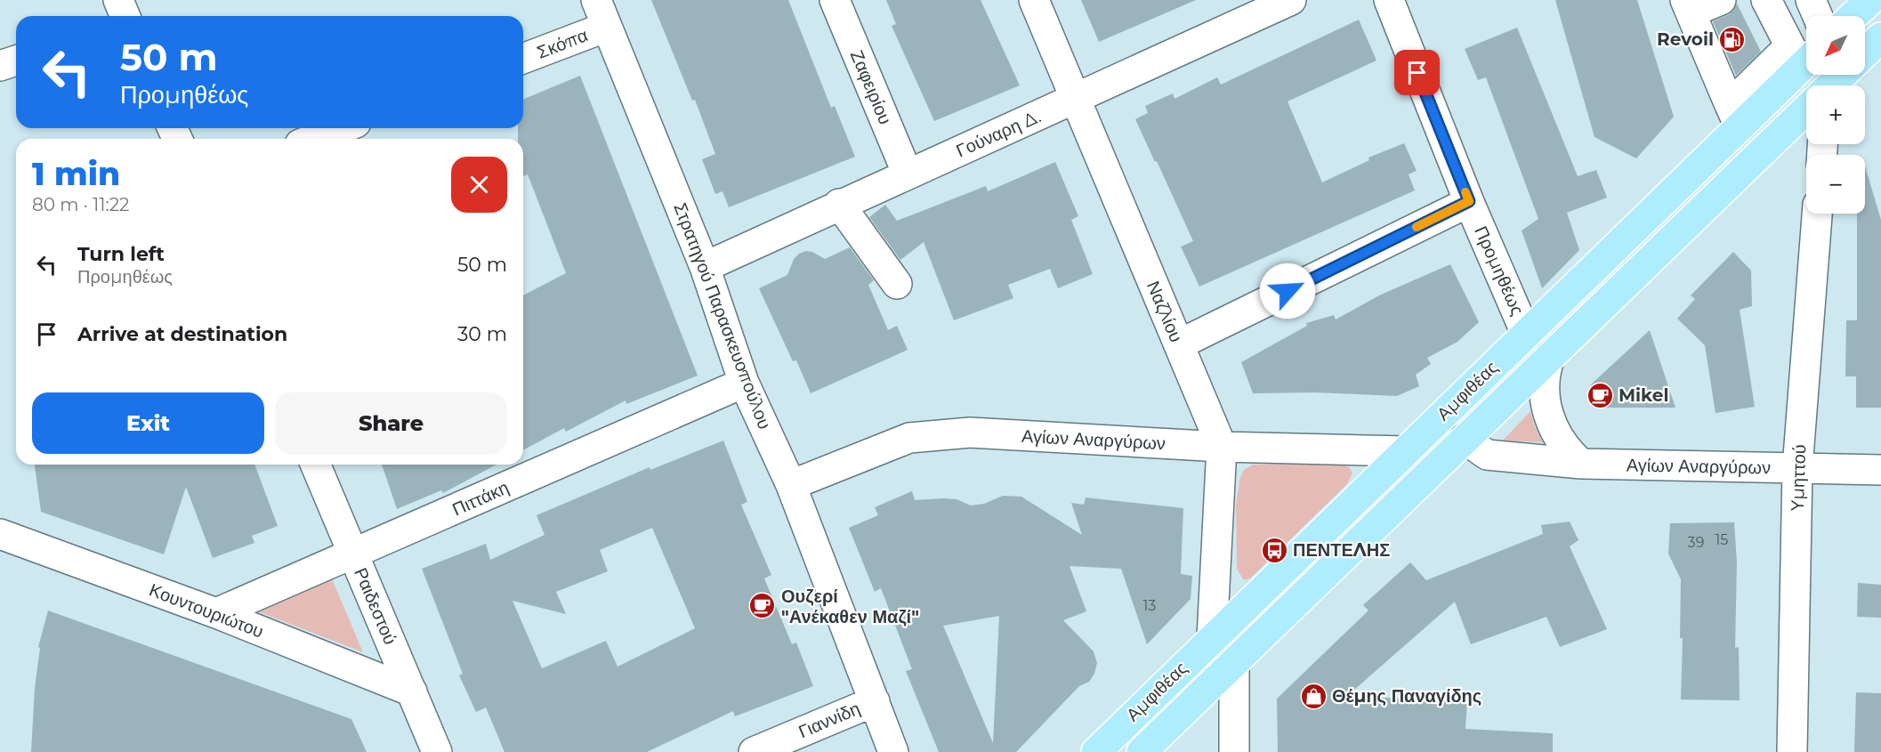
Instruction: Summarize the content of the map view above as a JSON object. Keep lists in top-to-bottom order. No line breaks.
{"streets":{"main road":["Αμφιθέας"],"street":["Σκόπα","Ζαφειρίου","Γούναρη Δ.","Προμηθέως","Ναζλίου","Στρατηγού Παρασκευοπούλου","Αγίων Αναργύρων","Υμηττού","Πιττάκη","Ραιδεστού","Κουντουριώτου","Γιαννίδη"]},"crossings":[["Σκόπα","Στρατηγού Παρασκευοπούλου"],["Ζαφειρίου","Γούναρη Δ."],["Γούναρη Δ.","Ναζλίου"],["Γούναρη Δ.","Στρατηγού Παρασκευοπούλου"],["Προμηθέως","Αμφιθέας"],["Ναζλίου","Αμφιθέας"],["Ναζλίου","Αγίων Αναργύρων"],["Στρατηγού Παρασκευοπούλου","Αγίων Αναργύρων"],["Στρατηγού Παρασκευοπούλου","Πιττάκη"],["Στρατηγού Παρασκευοπούλου","Γιαννίδη"],["Αμφιθέας","Αγίων Αναργύρων"],["Αγίων Αναργύρων","Υμηττού"],["Πιττάκη","Ραιδεστού"],["Πιττάκη","Κουντουριώτου"],["Ραιδεστού","Κουντουριώτου"]],"places":{"fuel station":["Revoil"],"cafe":["Mikel","Ουζερί \"Ανέκαθεν Μαζί\""],"bus stop":["ΠΕΝΤΕΛΗΣ"],"shop":["Θέμης Παναγίδης"]},"house_numbers":["15","39","13"],"north":"bottom left","page":{"map_buttons":["+","−"],"turn":["50 m","Προμηθέως"],"heading":["1 min","80 m · 11:22"],"list":[{"name":"Turn left","note":"Προμηθέως","value":"50 m"},{"name":"Arrive at destination","value":"30 m"}],"buttons":["Exit","Share"]}}
